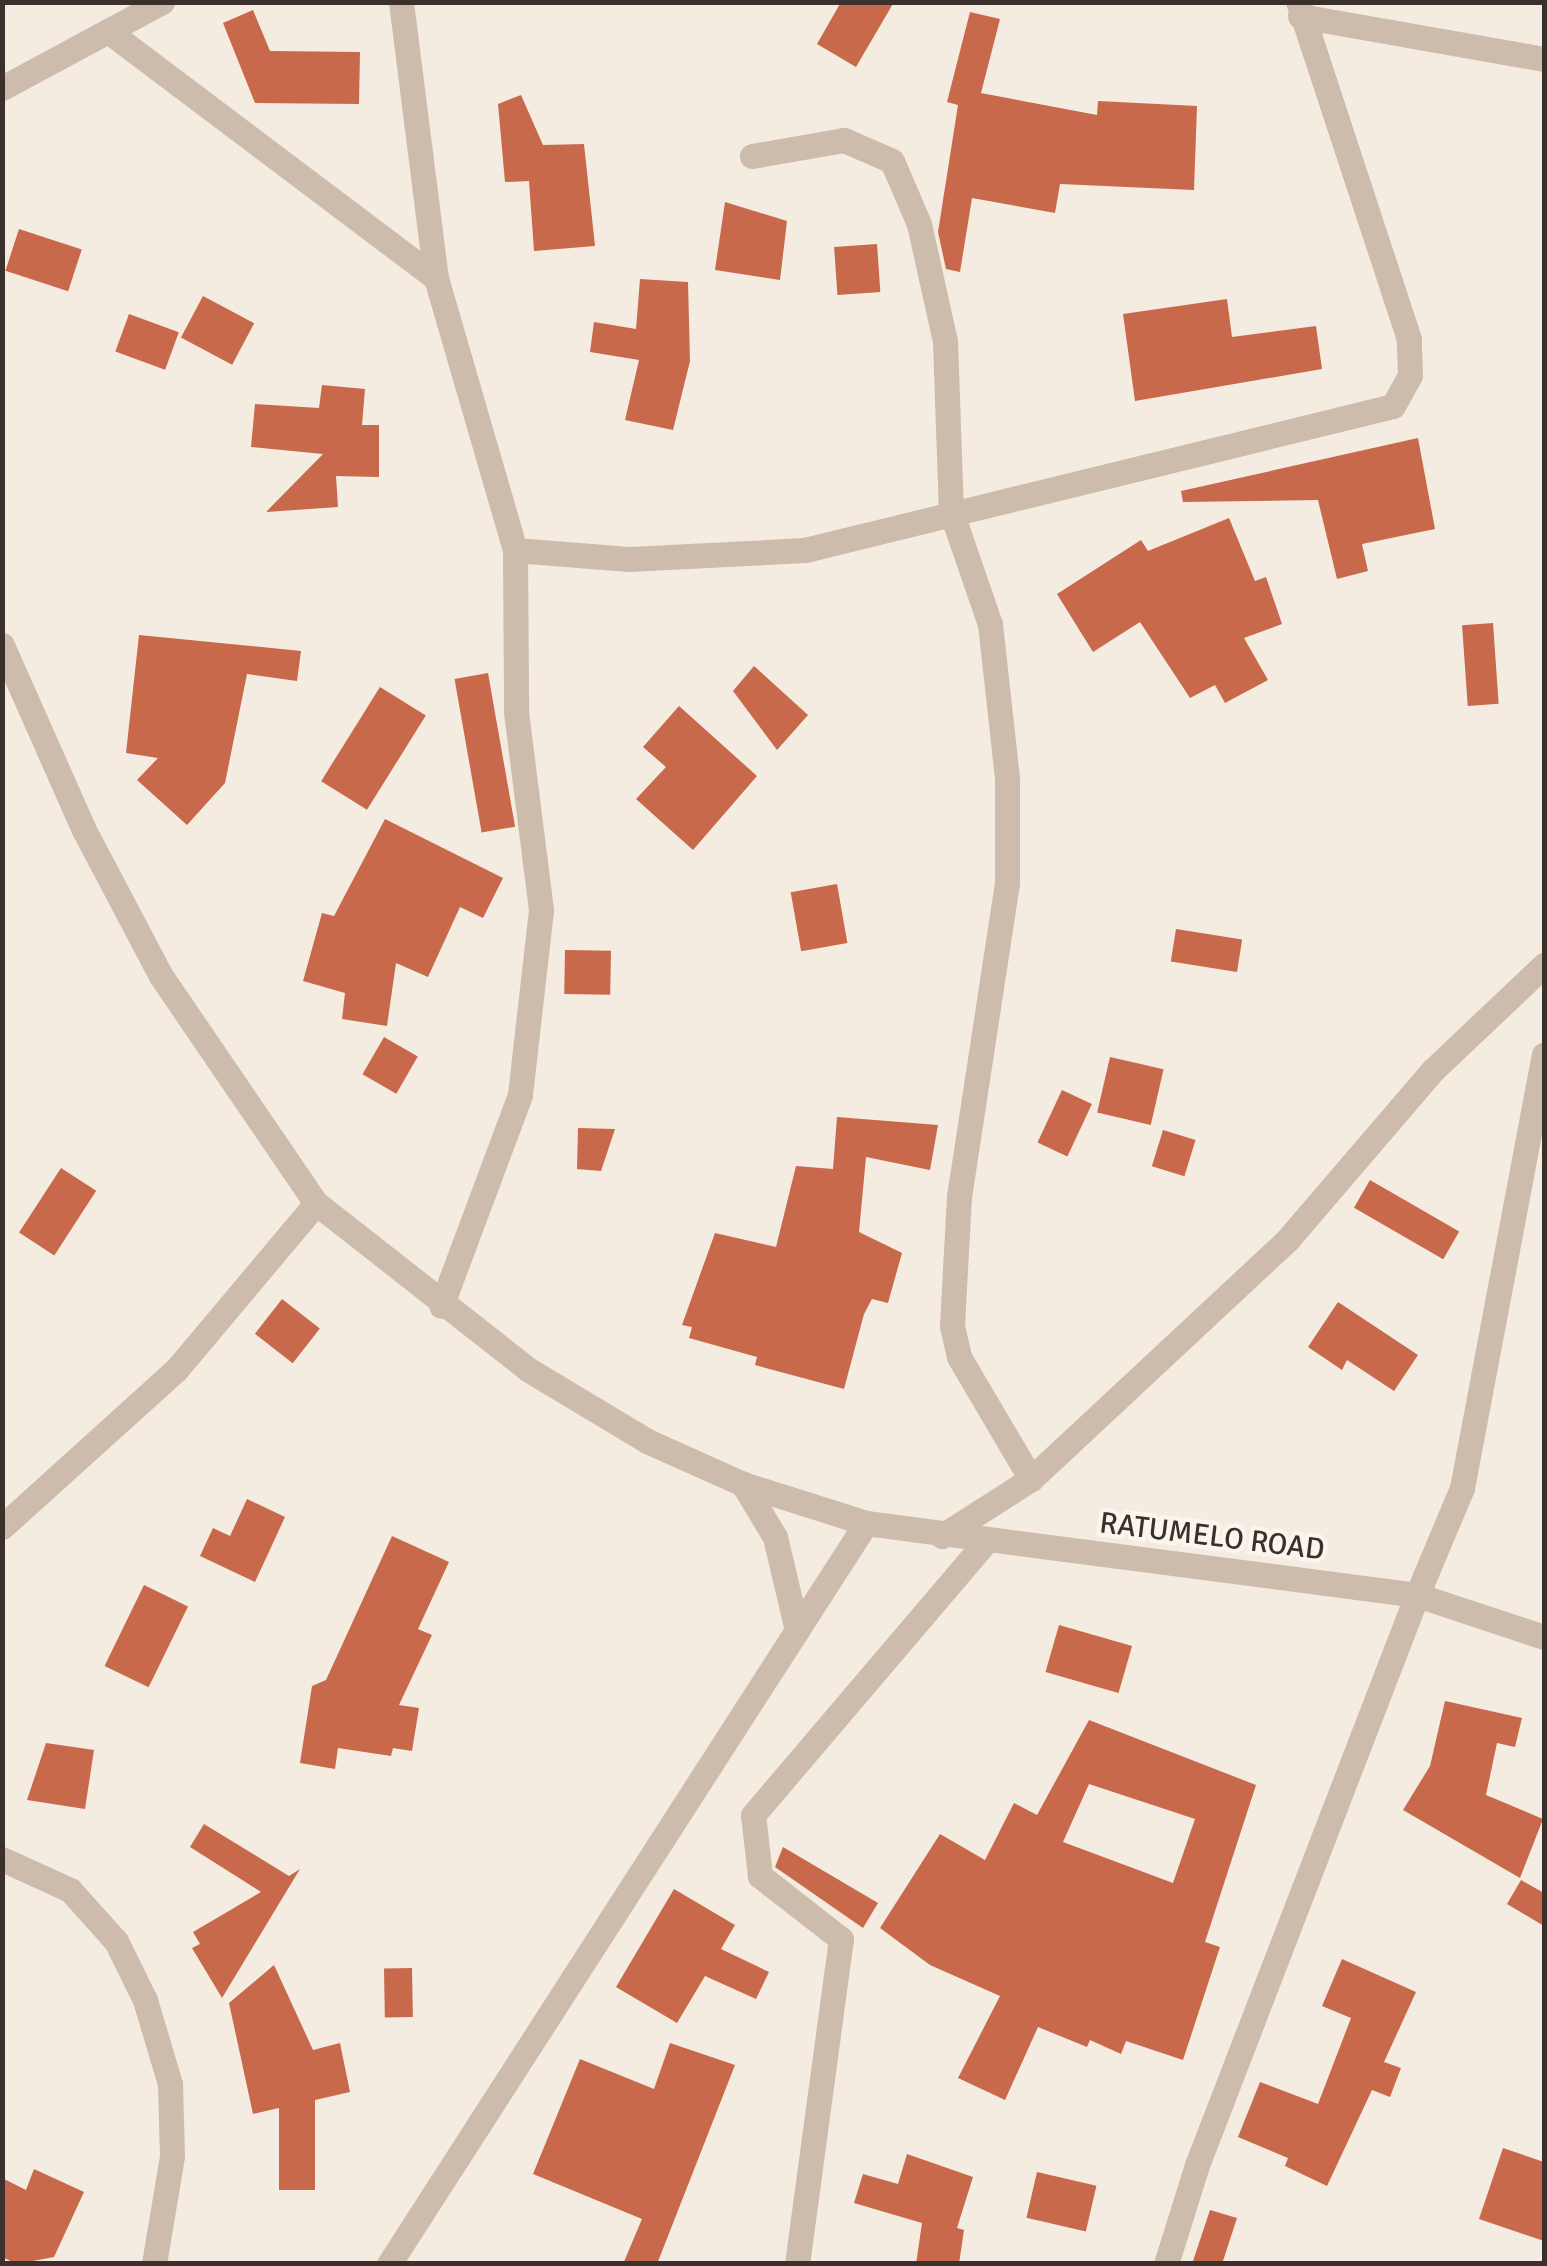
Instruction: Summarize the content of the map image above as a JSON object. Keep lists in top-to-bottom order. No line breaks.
{"streets":{"street":["RATUMELO ROAD"]}}
